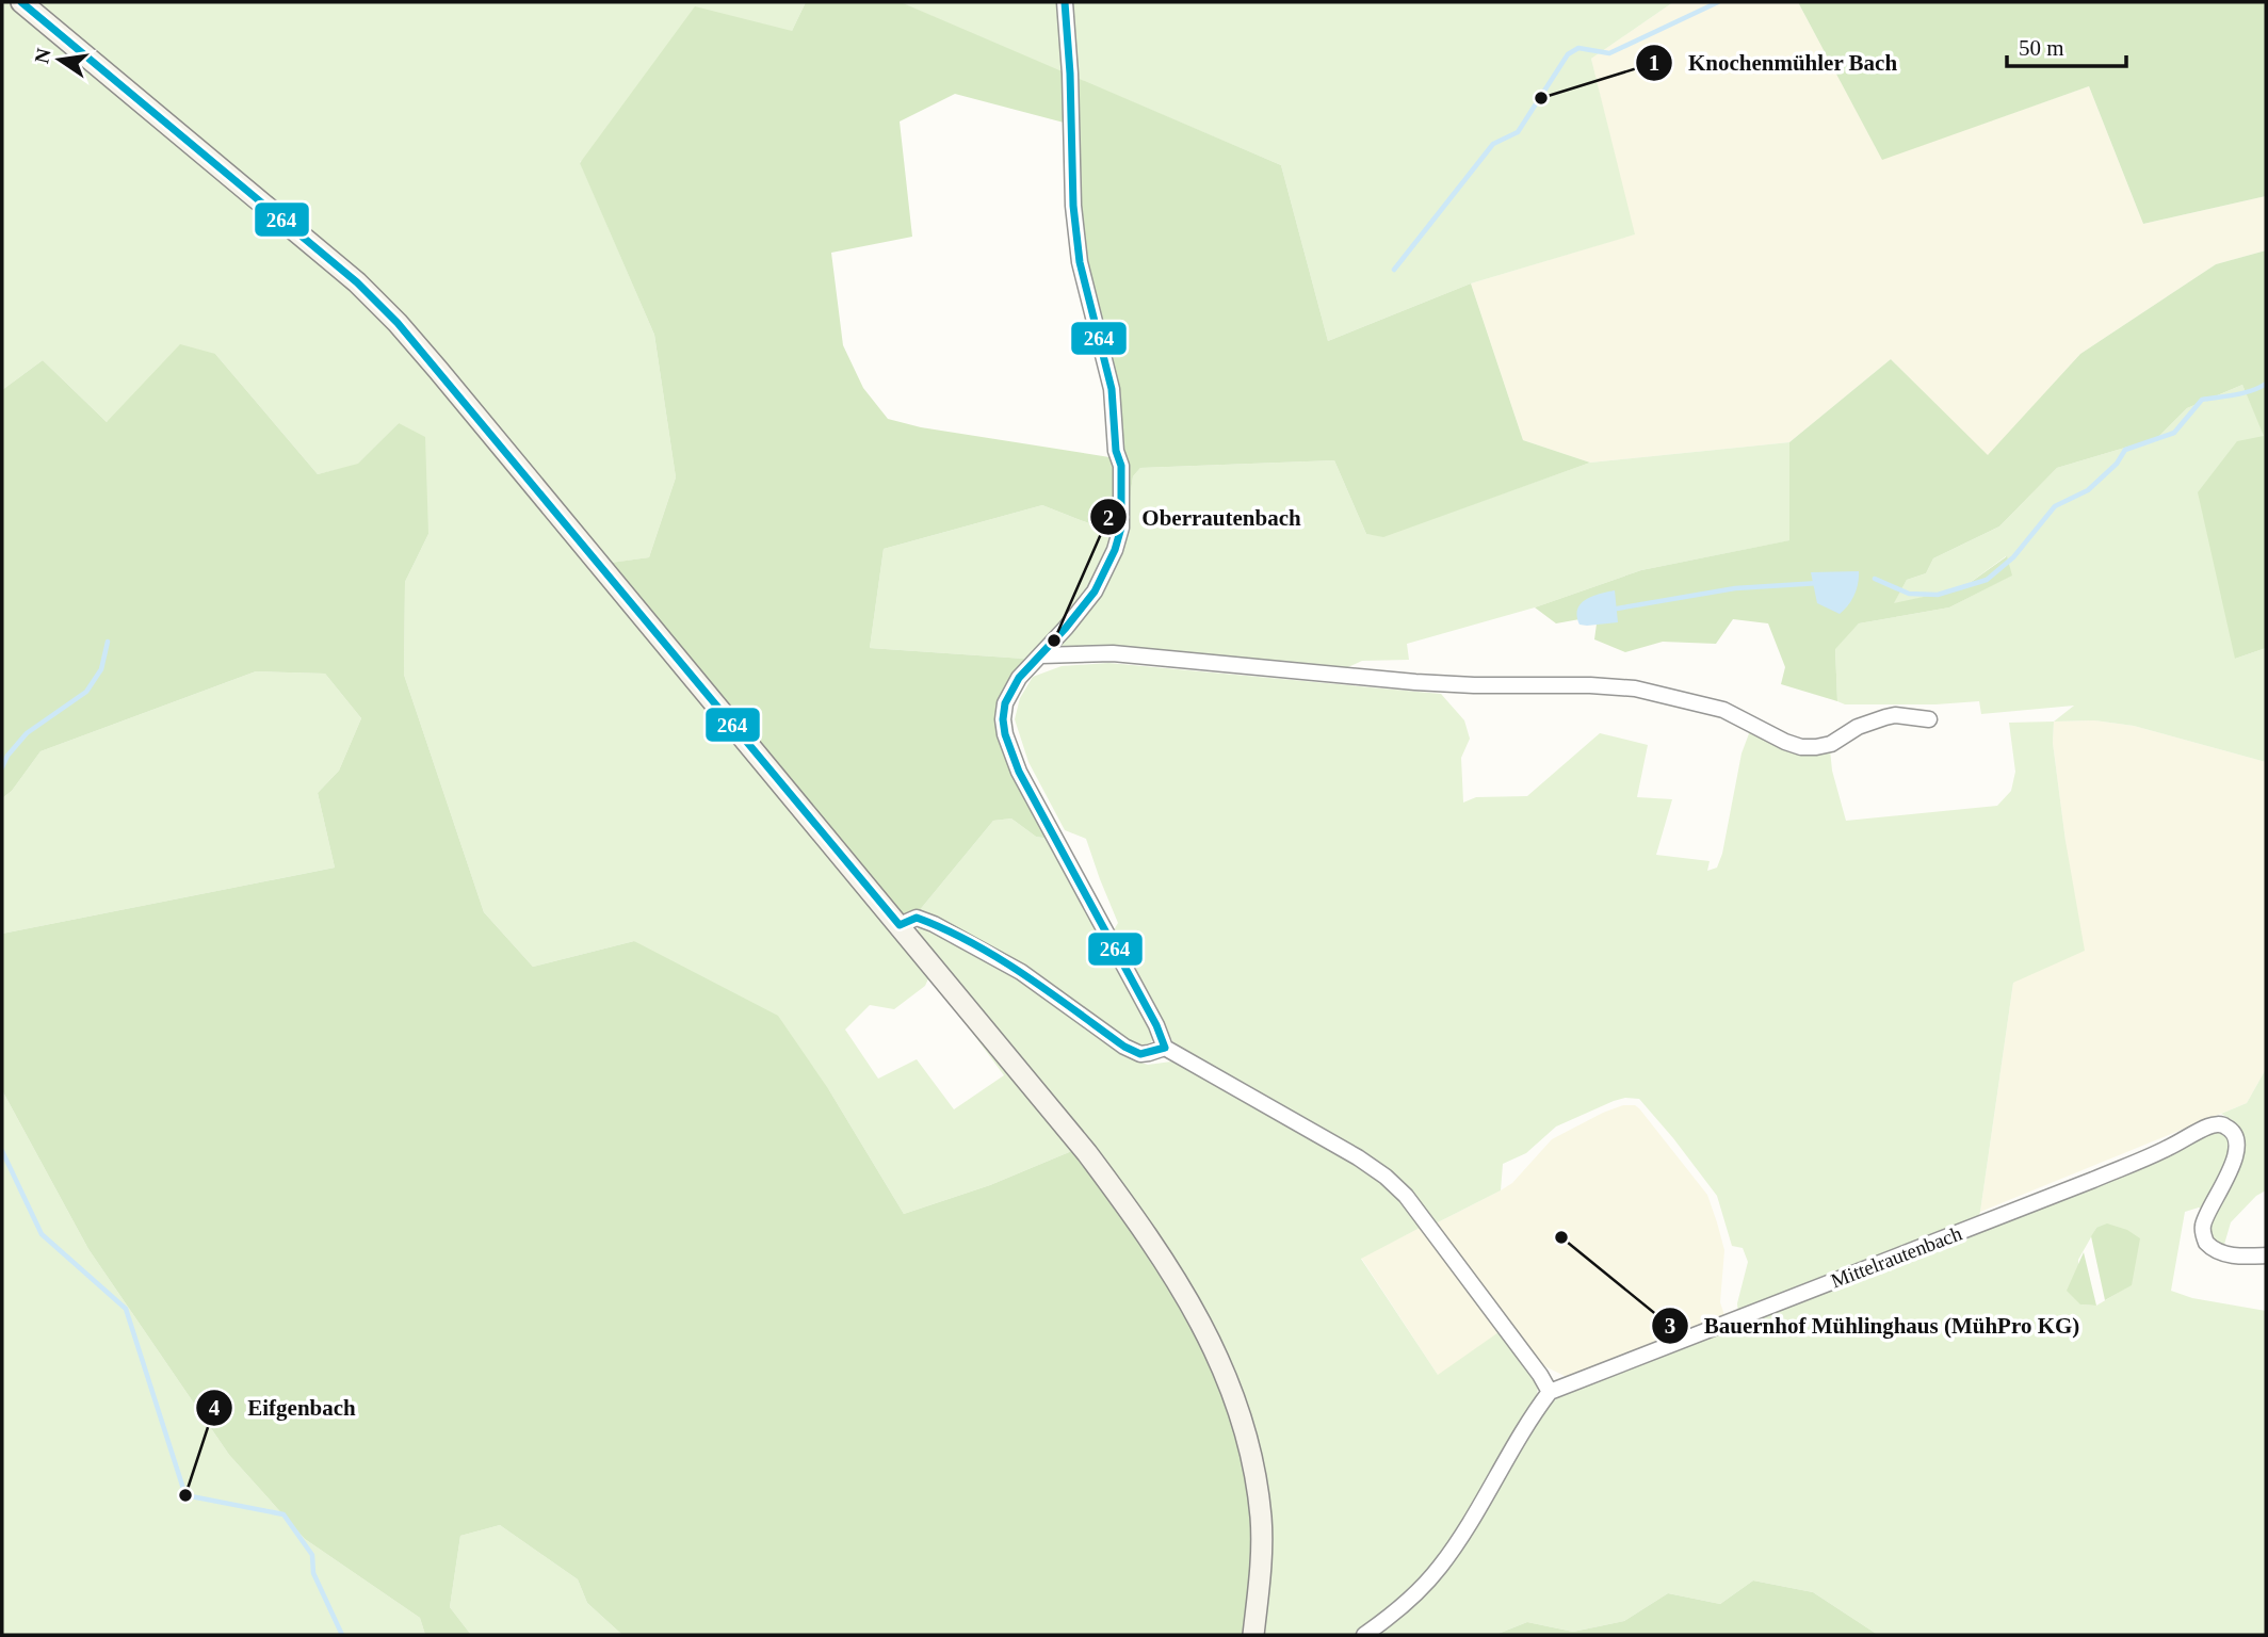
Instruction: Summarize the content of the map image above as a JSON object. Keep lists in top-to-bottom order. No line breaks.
{"streets":{"street":["Mittelrautenbach"]},"places":["Knochenmühler Bach","Oberrautenbach","Bauernhof Mühlinghaus (MühPro KG)","Eifgenbach"],"lines":["transit line 264"],"scale_bar":"50 m","north":"left"}
